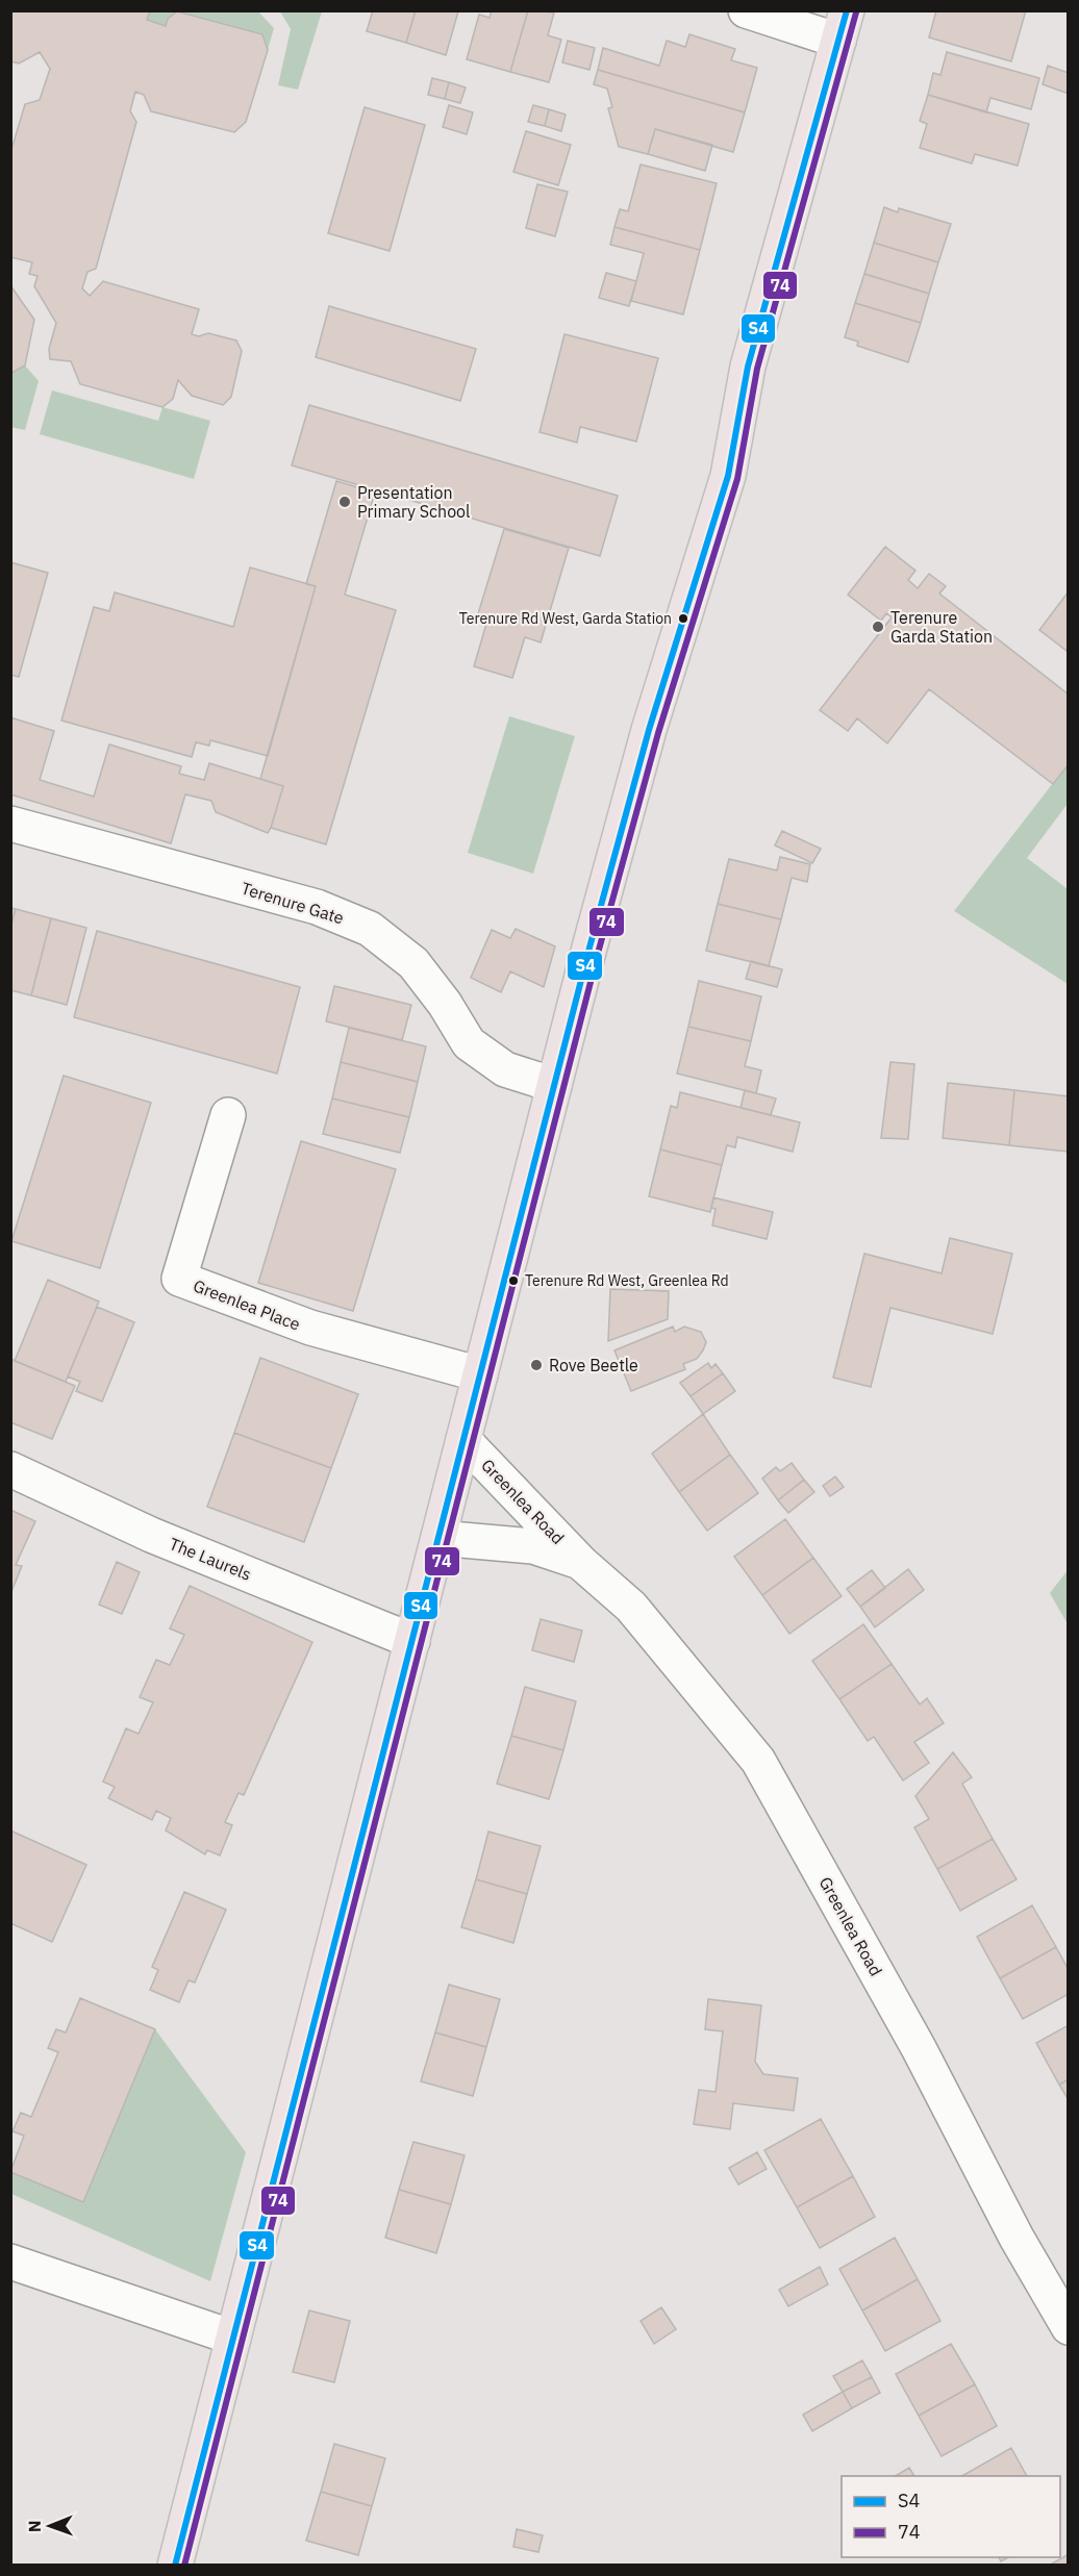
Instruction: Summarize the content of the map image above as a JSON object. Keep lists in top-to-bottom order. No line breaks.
{"streets":{"street":["Terenure Gate","Greenlea Place","Greenlea Road","The Laurels"]},"places":["Presentation Primary School","Terenure Rd West, Garda Station","Terenure Garda Station","Terenure Rd West, Greenlea Rd","Rove Beetle"],"lines":["transit line S4","transit line 74"],"legend":["S4","74"],"north":"left"}
